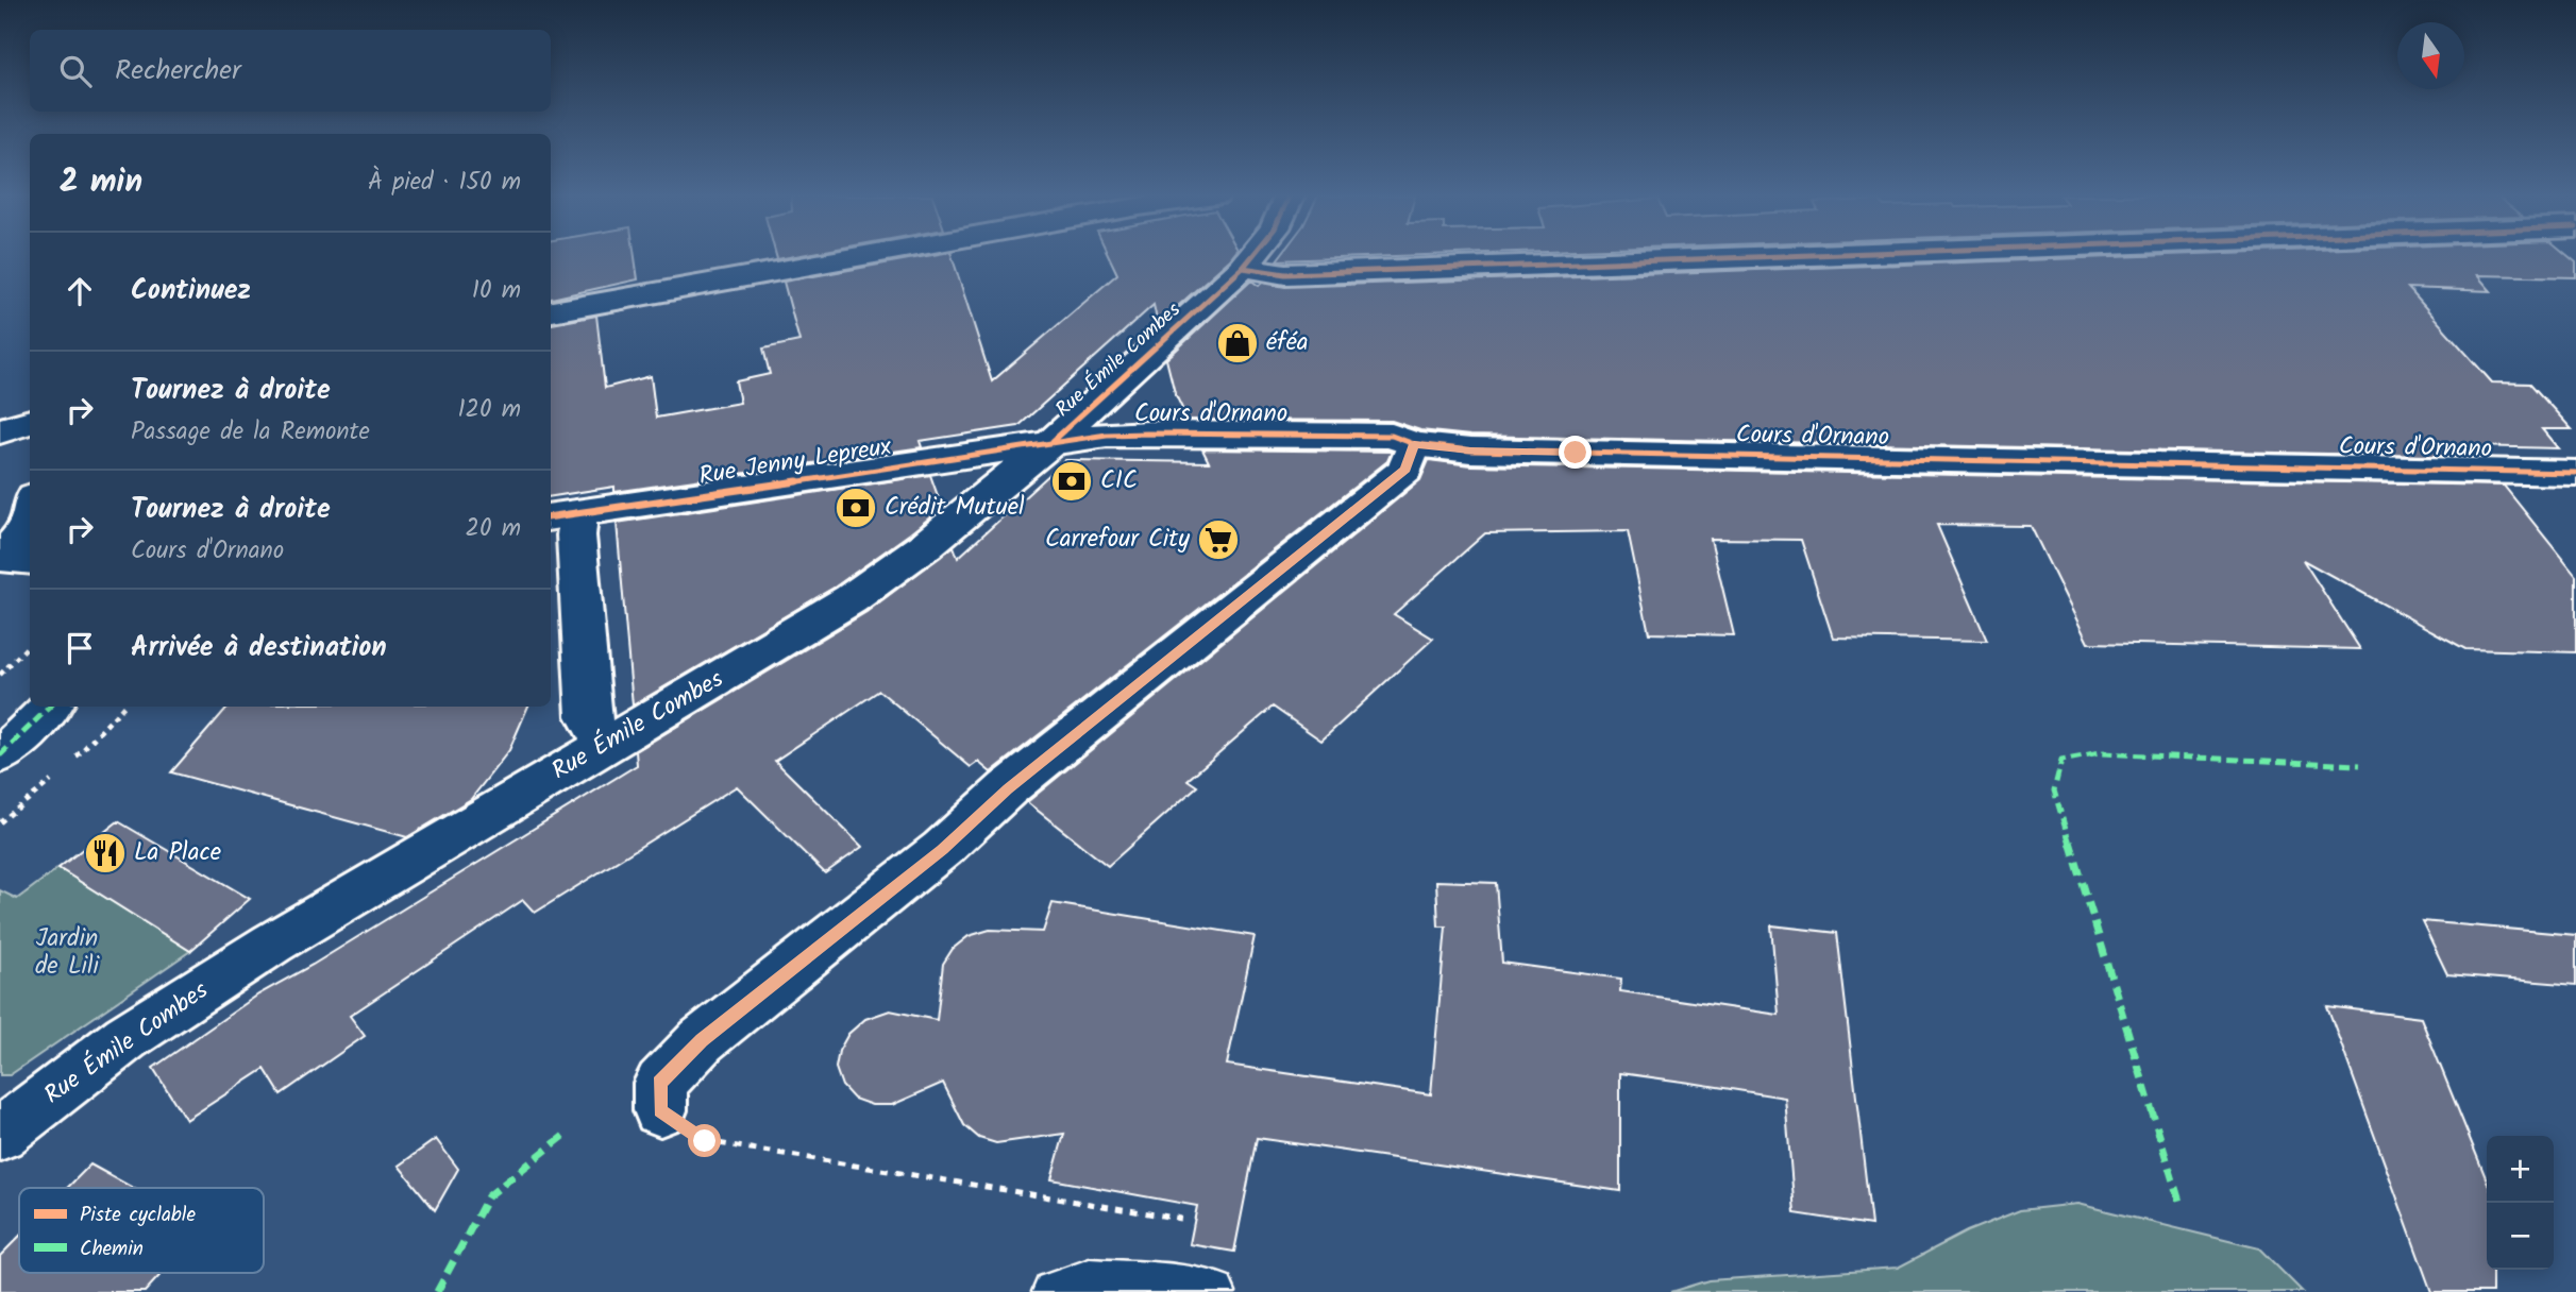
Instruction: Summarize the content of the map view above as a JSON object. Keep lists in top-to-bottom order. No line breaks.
{"streets":{"street":["Rue Émile Combes","Cours d'Ornano","Rue Jenny Lepreux"]},"crossings":[["Rue Émile Combes","Cours d'Ornano"],["Rue Émile Combes","Rue Jenny Lepreux"],["Cours d'Ornano","Rue Jenny Lepreux"]],"parks":["Jardin de Lili"],"places":{"shop":["éféa"],"bank":["CIC","Crédit Mutuel"],"supermarket":["Carrefour City"],"restaurant":["La Place"]},"legend":["Piste cyclable","Chemin"],"north":"bottom","page":{"search":"Rechercher","heading":["2 min","À pied · 150 m"],"list":[["Continuez","10 m"],["Tournez à droite","Passage de la Remonte","120 m"],["Tournez à droite","Cours d'Ornano","20 m"],"Arrivée à destination"],"map_buttons":["+","−"]}}
